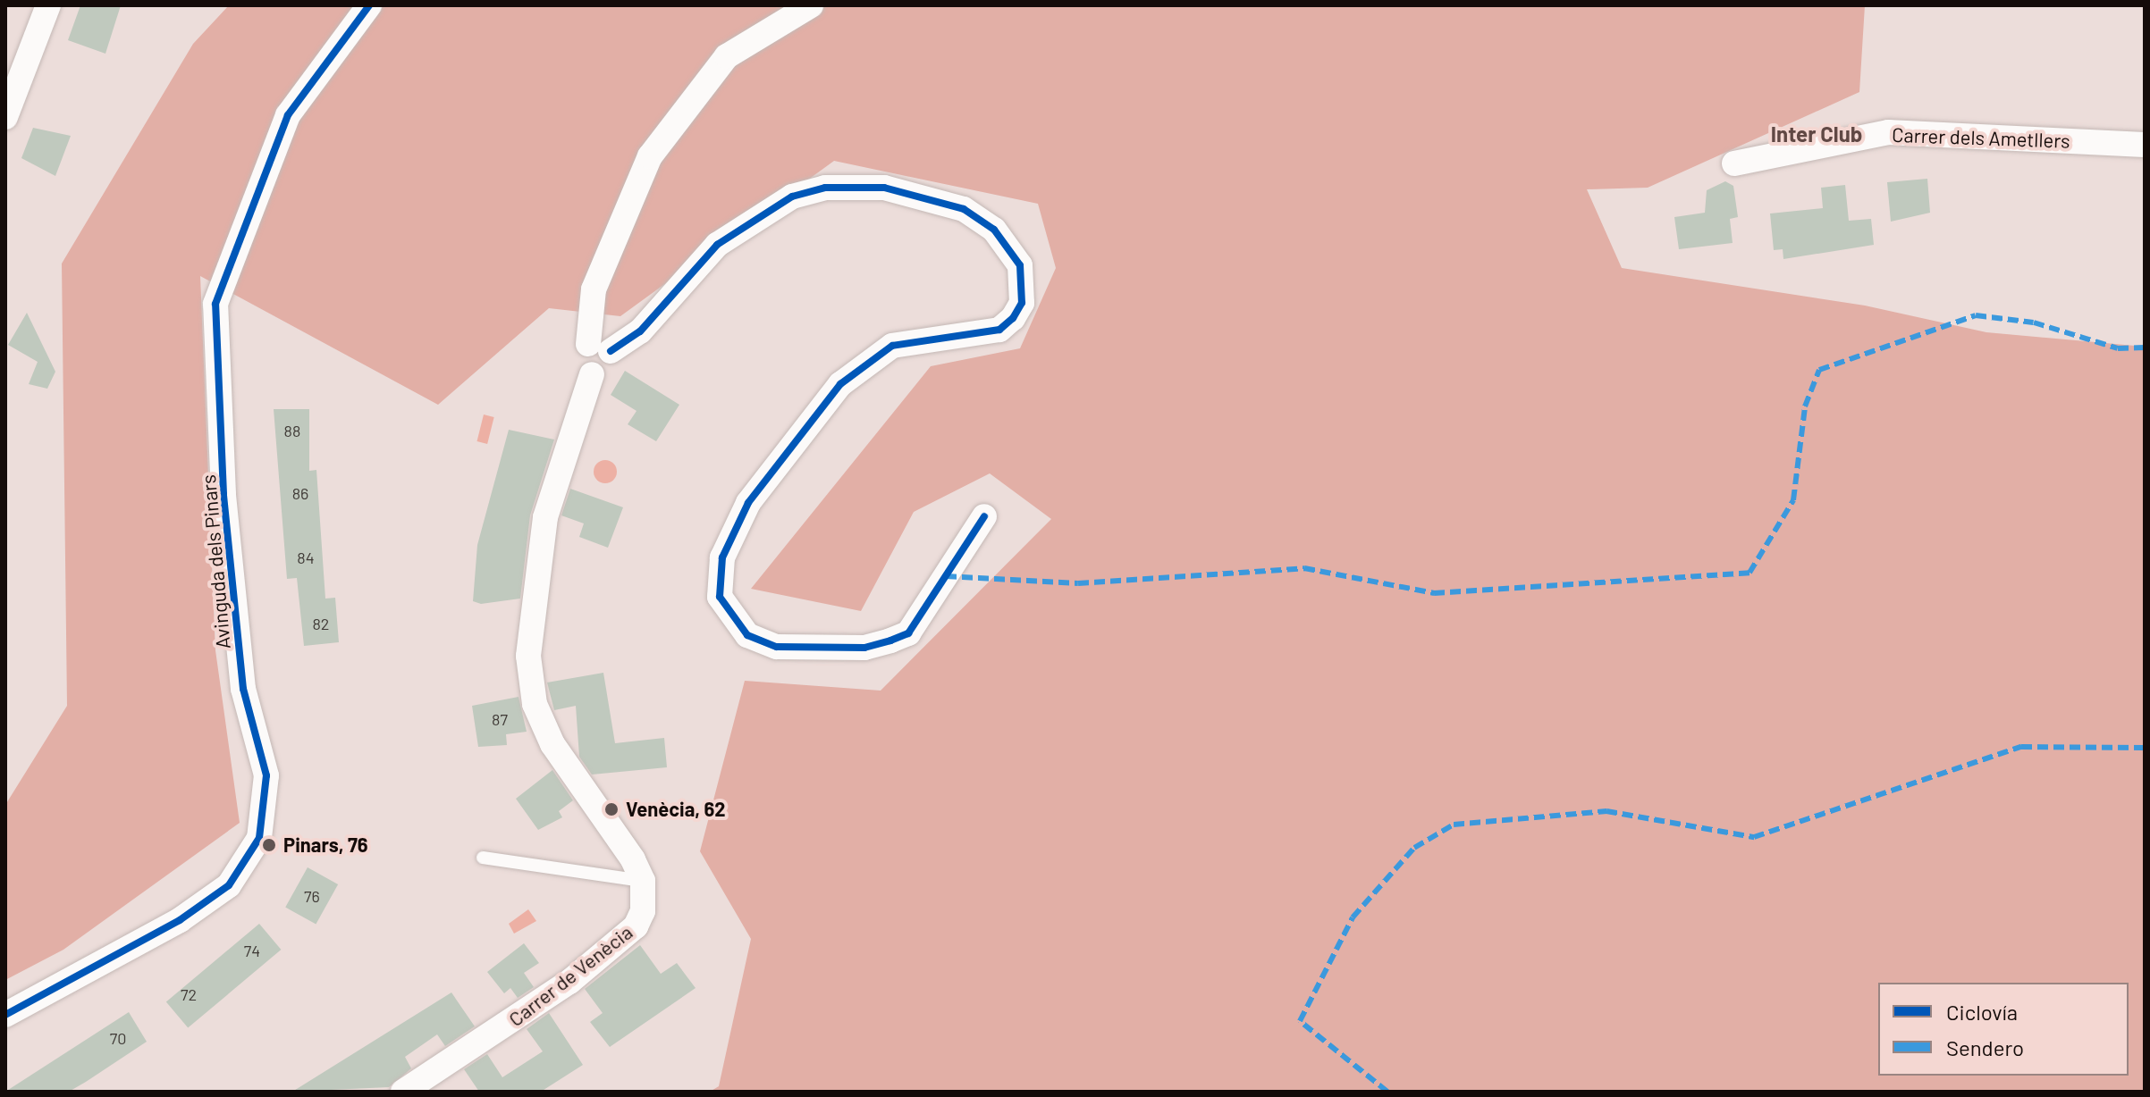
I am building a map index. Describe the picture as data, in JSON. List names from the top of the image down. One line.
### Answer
{"streets":{"street":["Carrer dels Ametllers","Avinguda dels Pinars","Carrer de Venècia"]},"districts":["Inter Club"],"places":["Venècia, 62","Pinars, 76"],"house_numbers":["88","86","84","82","87","76","74","72","70"],"legend":["Ciclovía","Sendero"]}
